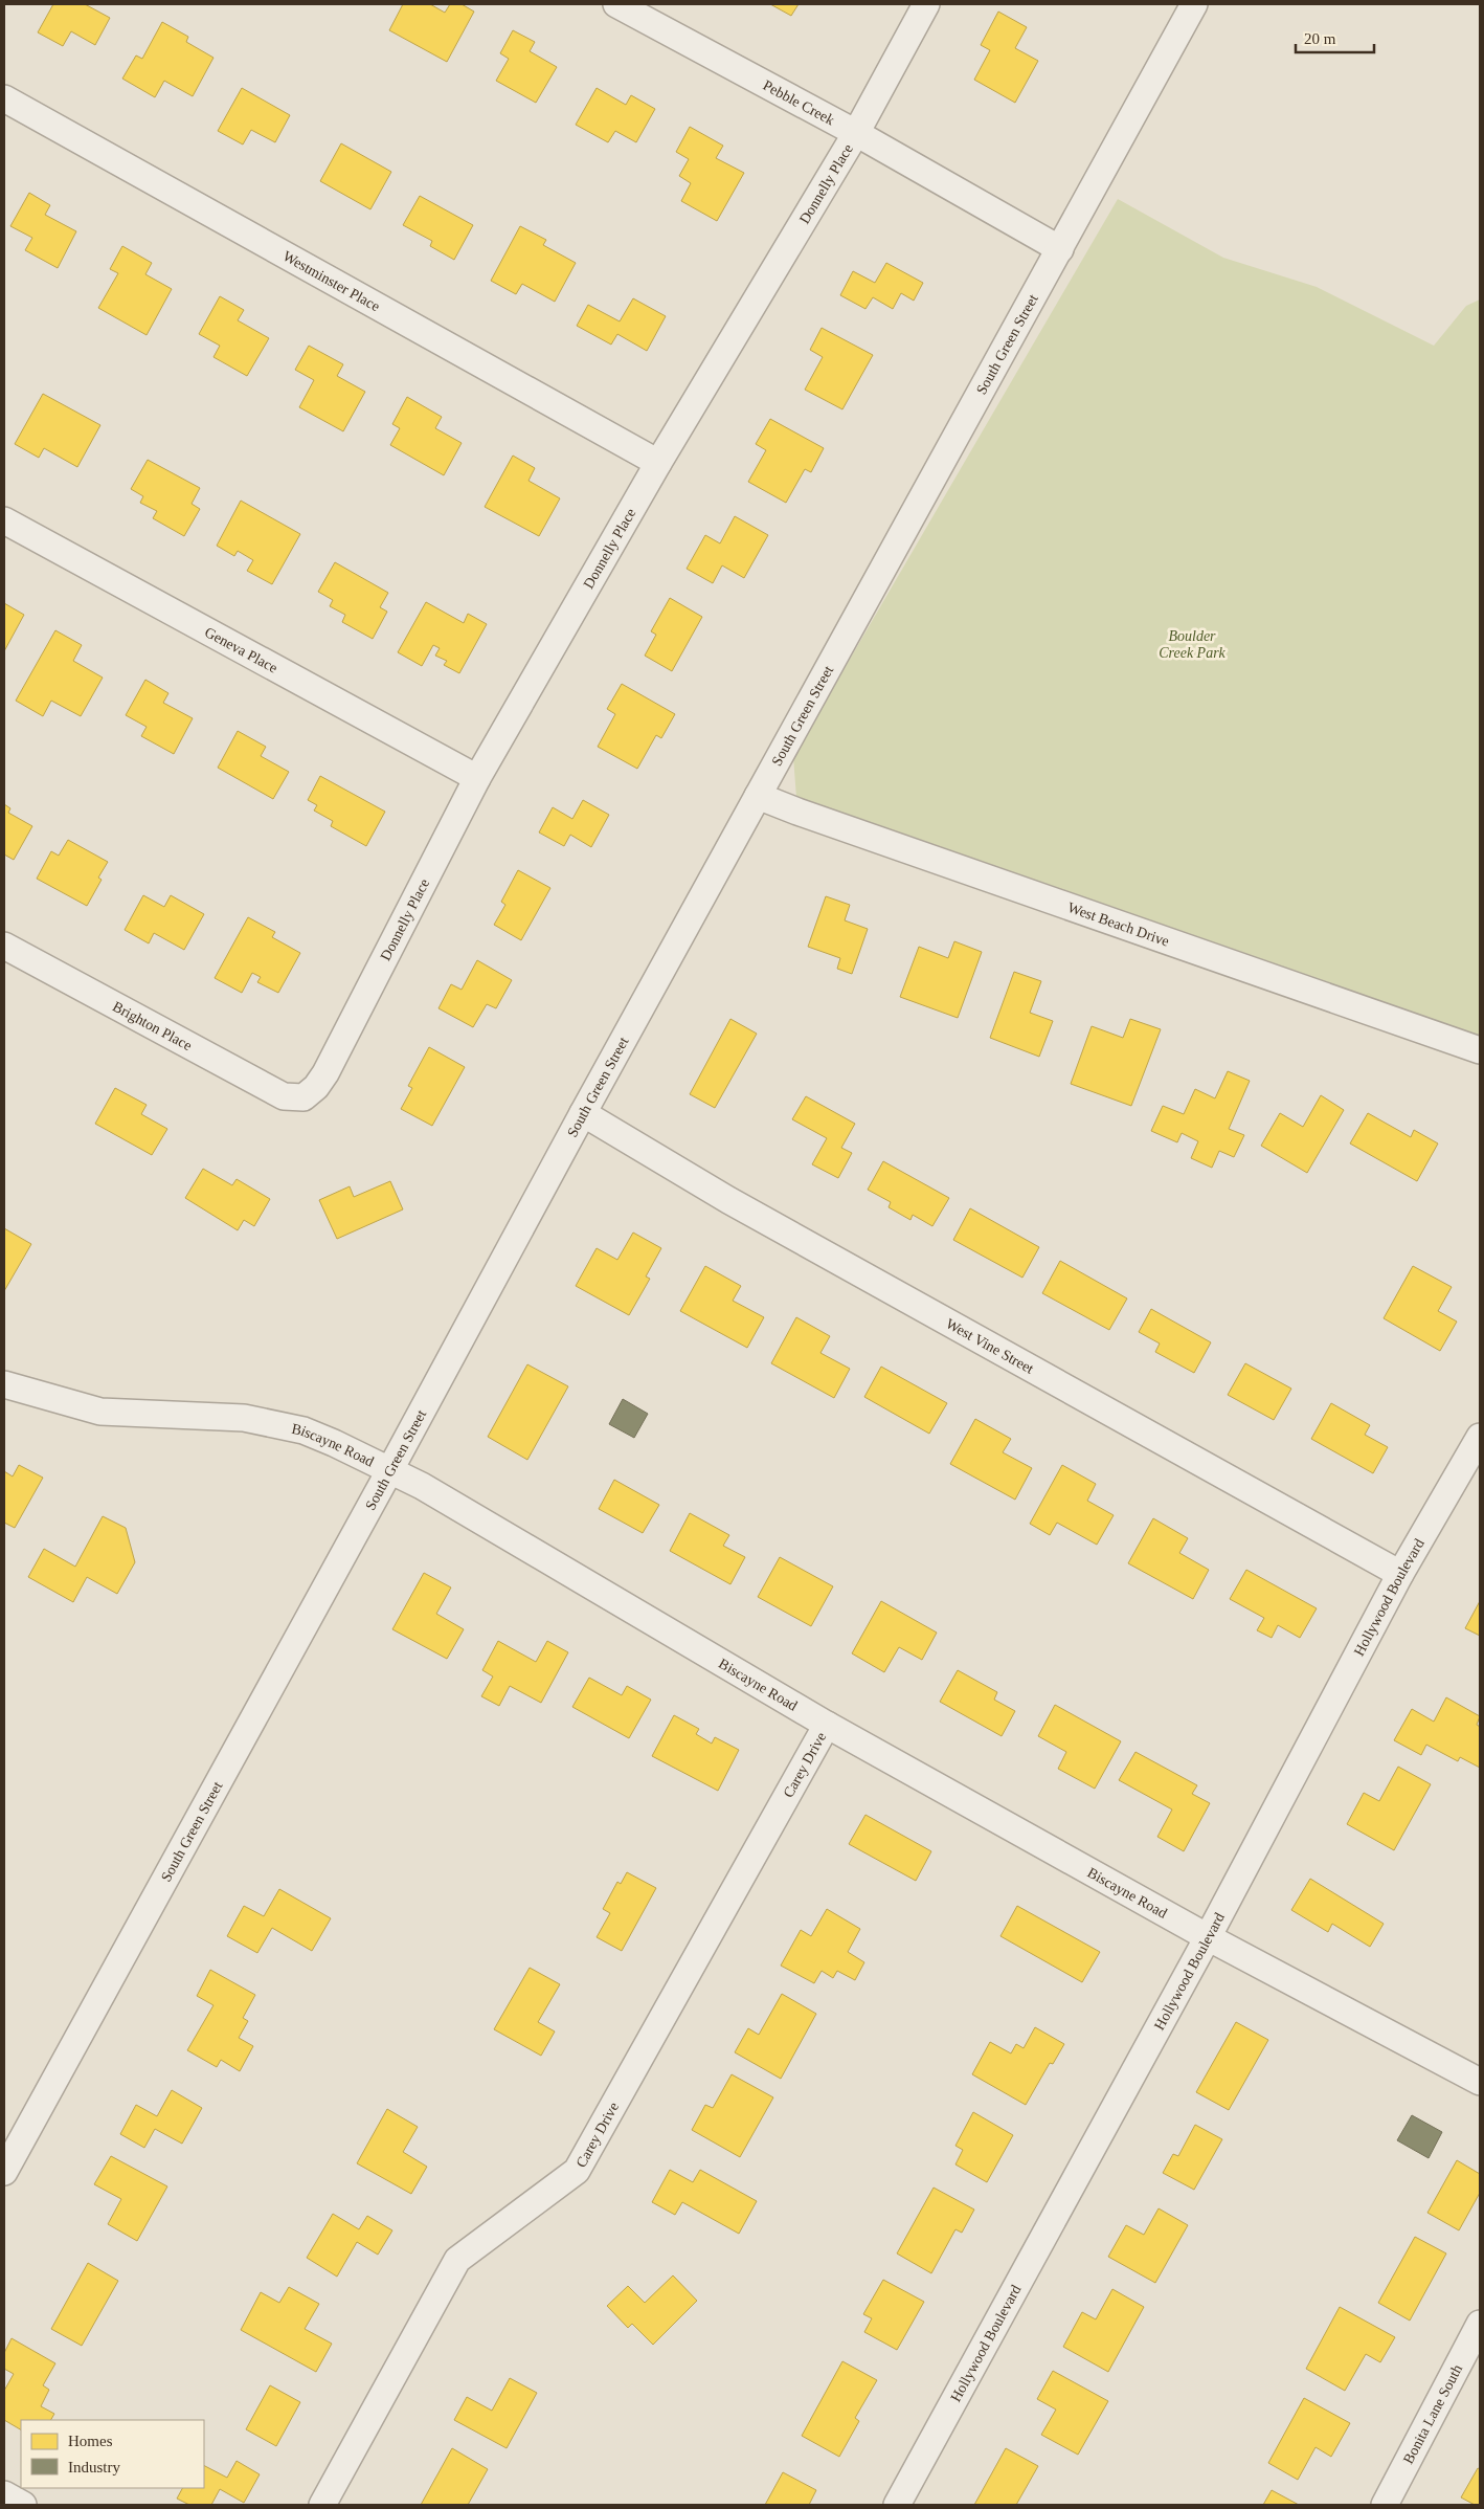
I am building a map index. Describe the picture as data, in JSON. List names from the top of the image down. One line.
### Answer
{"streets":{"street":["Pebble Creek","Donnelly Place","Westminster Place","South Green Street","Geneva Place","West Beach Drive","Brighton Place","West Vine Street","Biscayne Road","Hollywood Boulevard","Carey Drive","Bonita Lane South"]},"crossings":[["Pebble Creek","Donnelly Place"],["Pebble Creek","South Green Street"],["Donnelly Place","Westminster Place"],["Donnelly Place","Geneva Place"],["Donnelly Place","Brighton Place"],["South Green Street","West Beach Drive"],["South Green Street","West Vine Street"],["South Green Street","Biscayne Road"],["West Vine Street","Hollywood Boulevard"],["Biscayne Road","Hollywood Boulevard"],["Biscayne Road","Carey Drive"]],"parks":["Boulder Creek Park"],"legend":["Homes","Industry"],"scale_bar":"20 m"}
